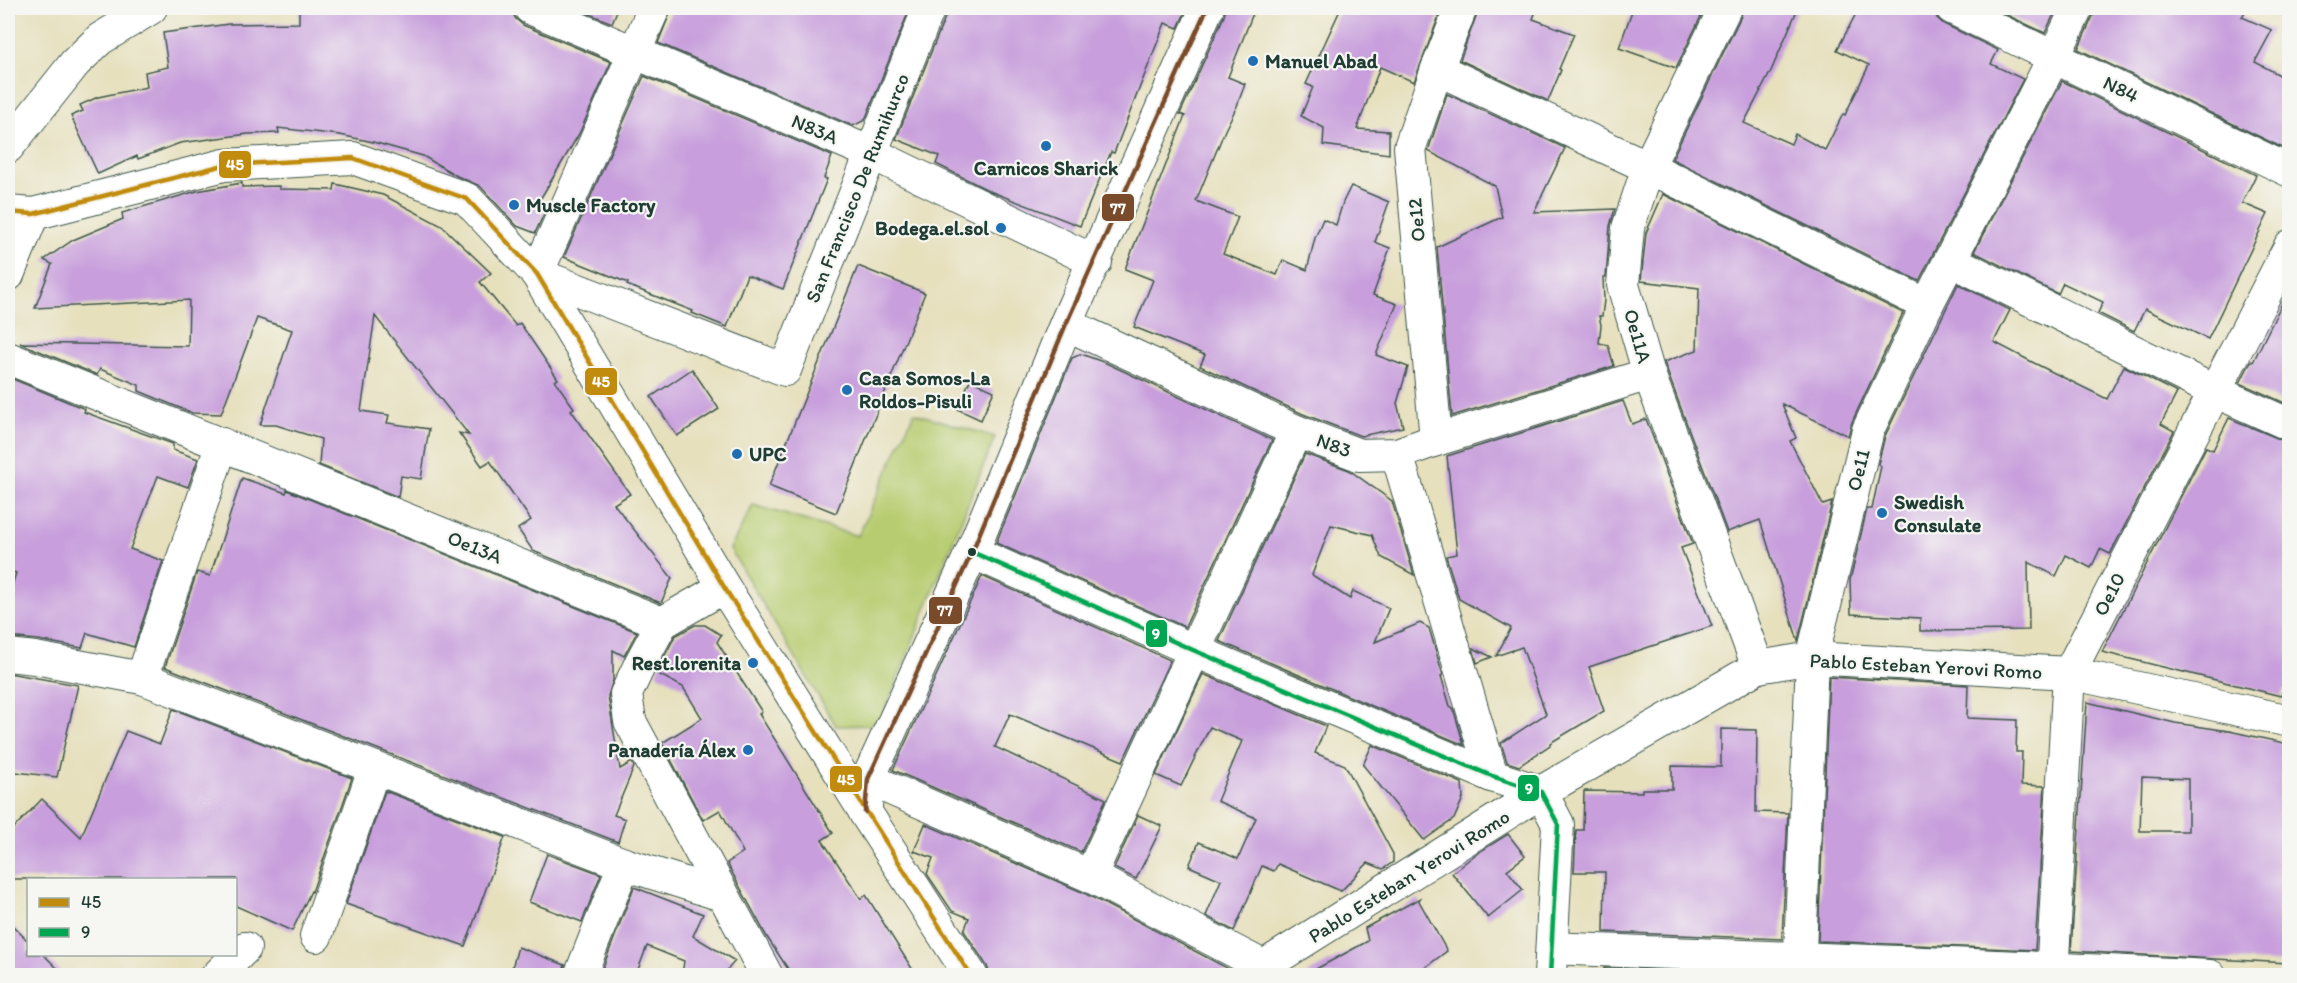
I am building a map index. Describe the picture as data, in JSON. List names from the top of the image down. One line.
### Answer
{"streets":{"street":["N84","N83A","San Francisco De Rumihurco","Oe12","Oe11A","N83","Oe11","Oe13A","Oe10","Pablo Esteban Yerovi Romo"]},"crossings":[["N84","Oe11"],["N83A","San Francisco De Rumihurco"],["Oe12","N83"],["Oe11A","N83"],["Oe11A","Pablo Esteban Yerovi Romo"],["Oe11","Pablo Esteban Yerovi Romo"],["Oe10","Pablo Esteban Yerovi Romo"]],"places":["Manuel Abad","Carnicos Sharick","Muscle Factory","Bodega.el.sol","Casa Somos-La Roldos-Pisuli","UPC","Swedish Consulate","Rest.lorenita","Panadería Álex"],"lines":["transit line 77","transit line 45","transit line 9"],"legend":["45","9"]}
